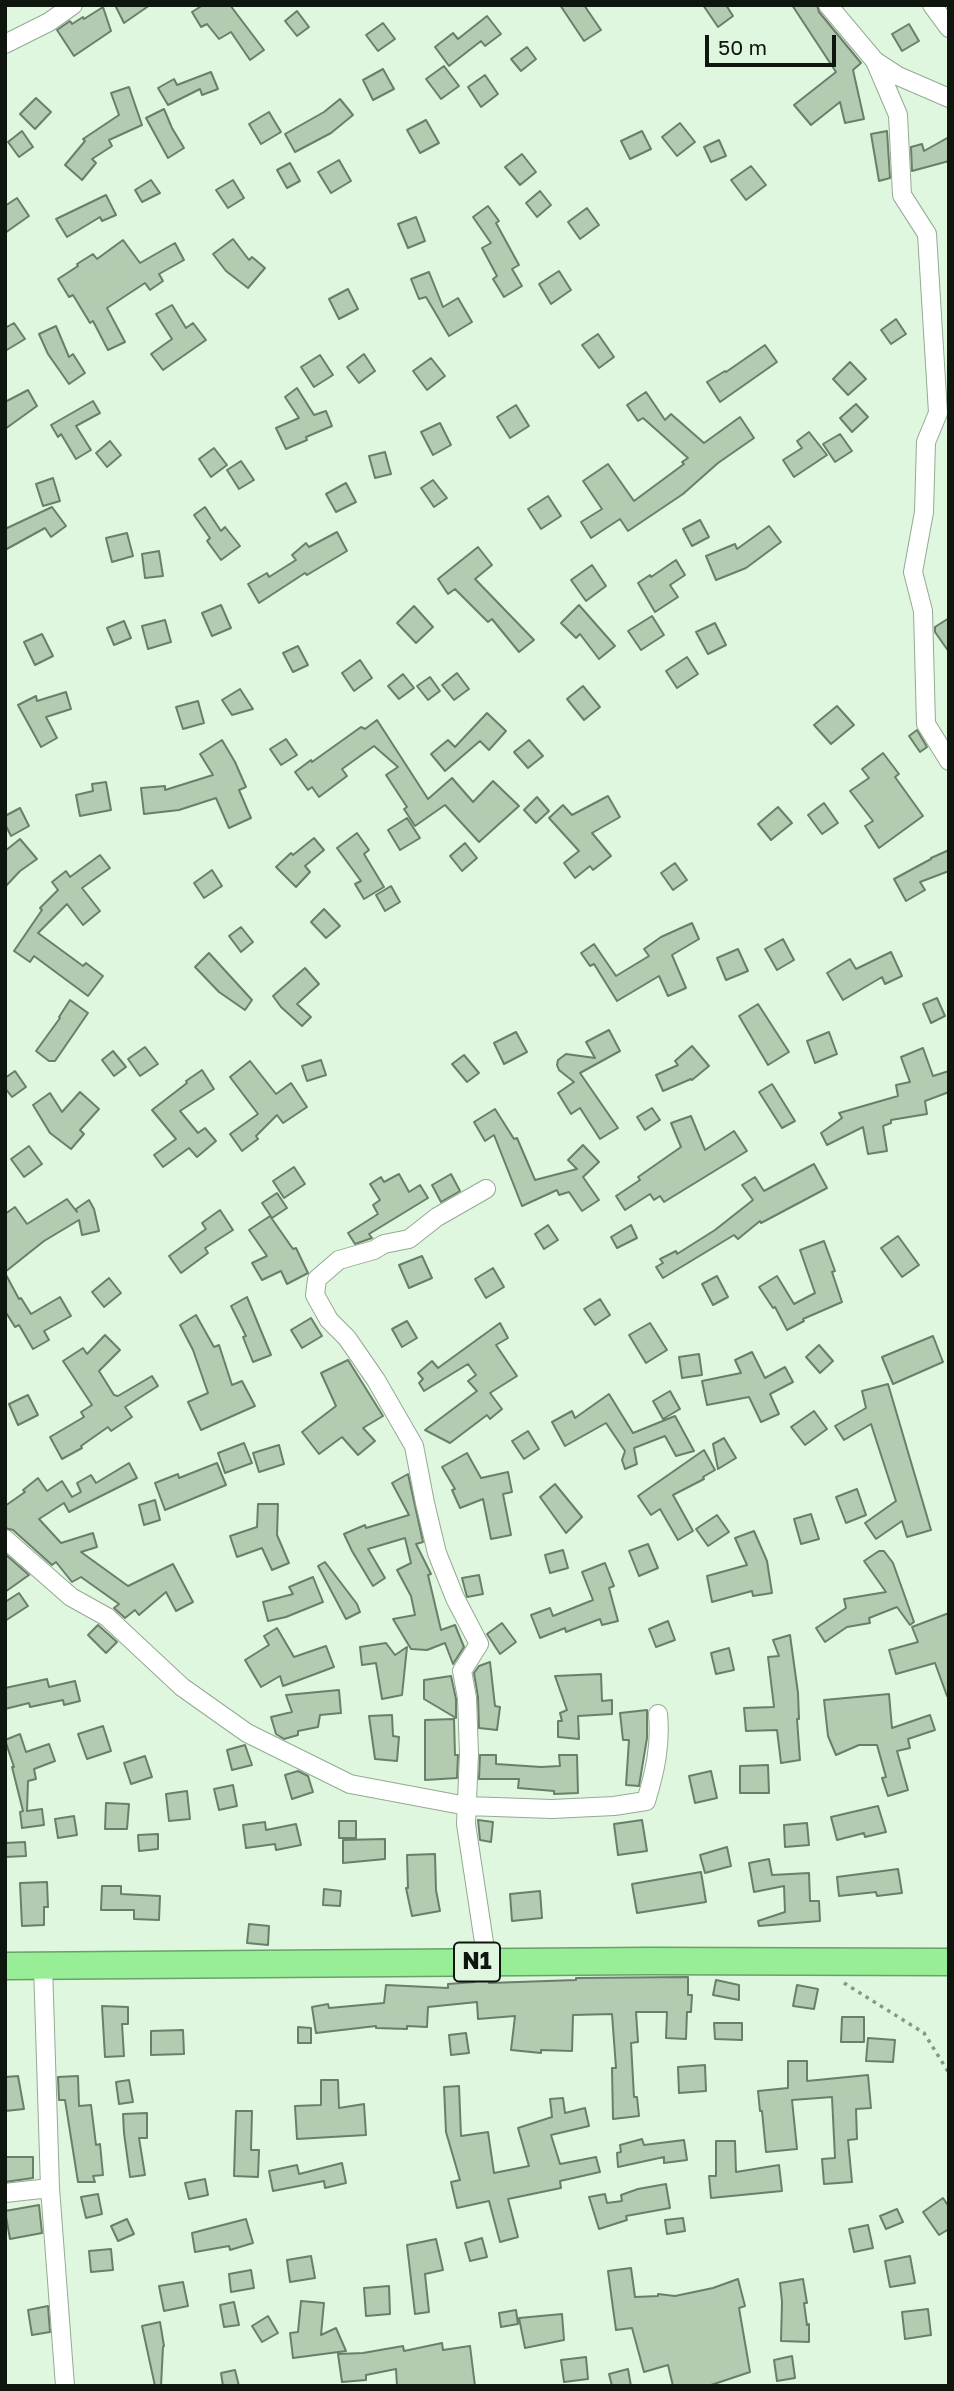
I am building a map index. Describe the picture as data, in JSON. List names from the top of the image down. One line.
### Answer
{"streets":{"highway":["N1"]},"scale_bar":"50 m"}
